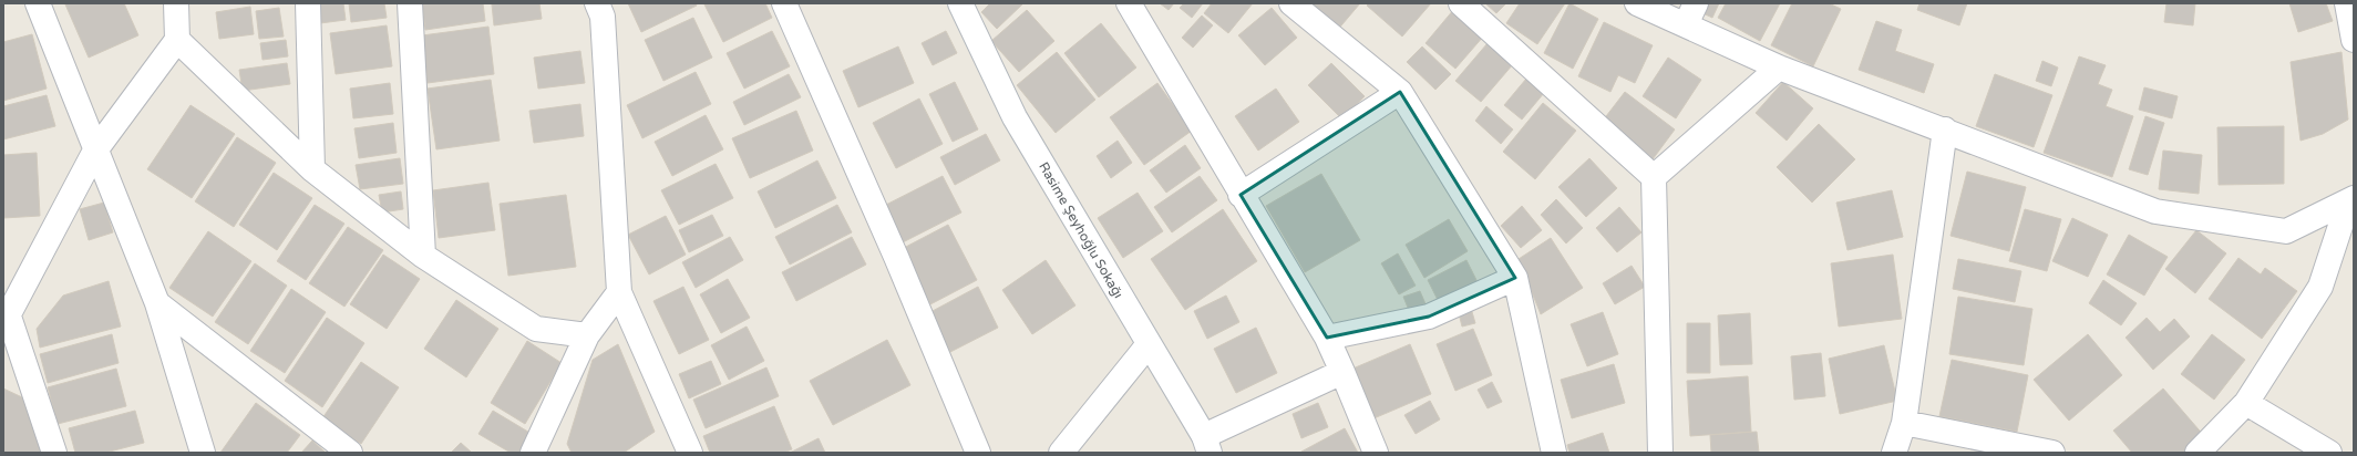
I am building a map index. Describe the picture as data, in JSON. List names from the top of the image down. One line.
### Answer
{"streets":{"street":["Rasime Şeyhoğlu Sokağı"]}}
